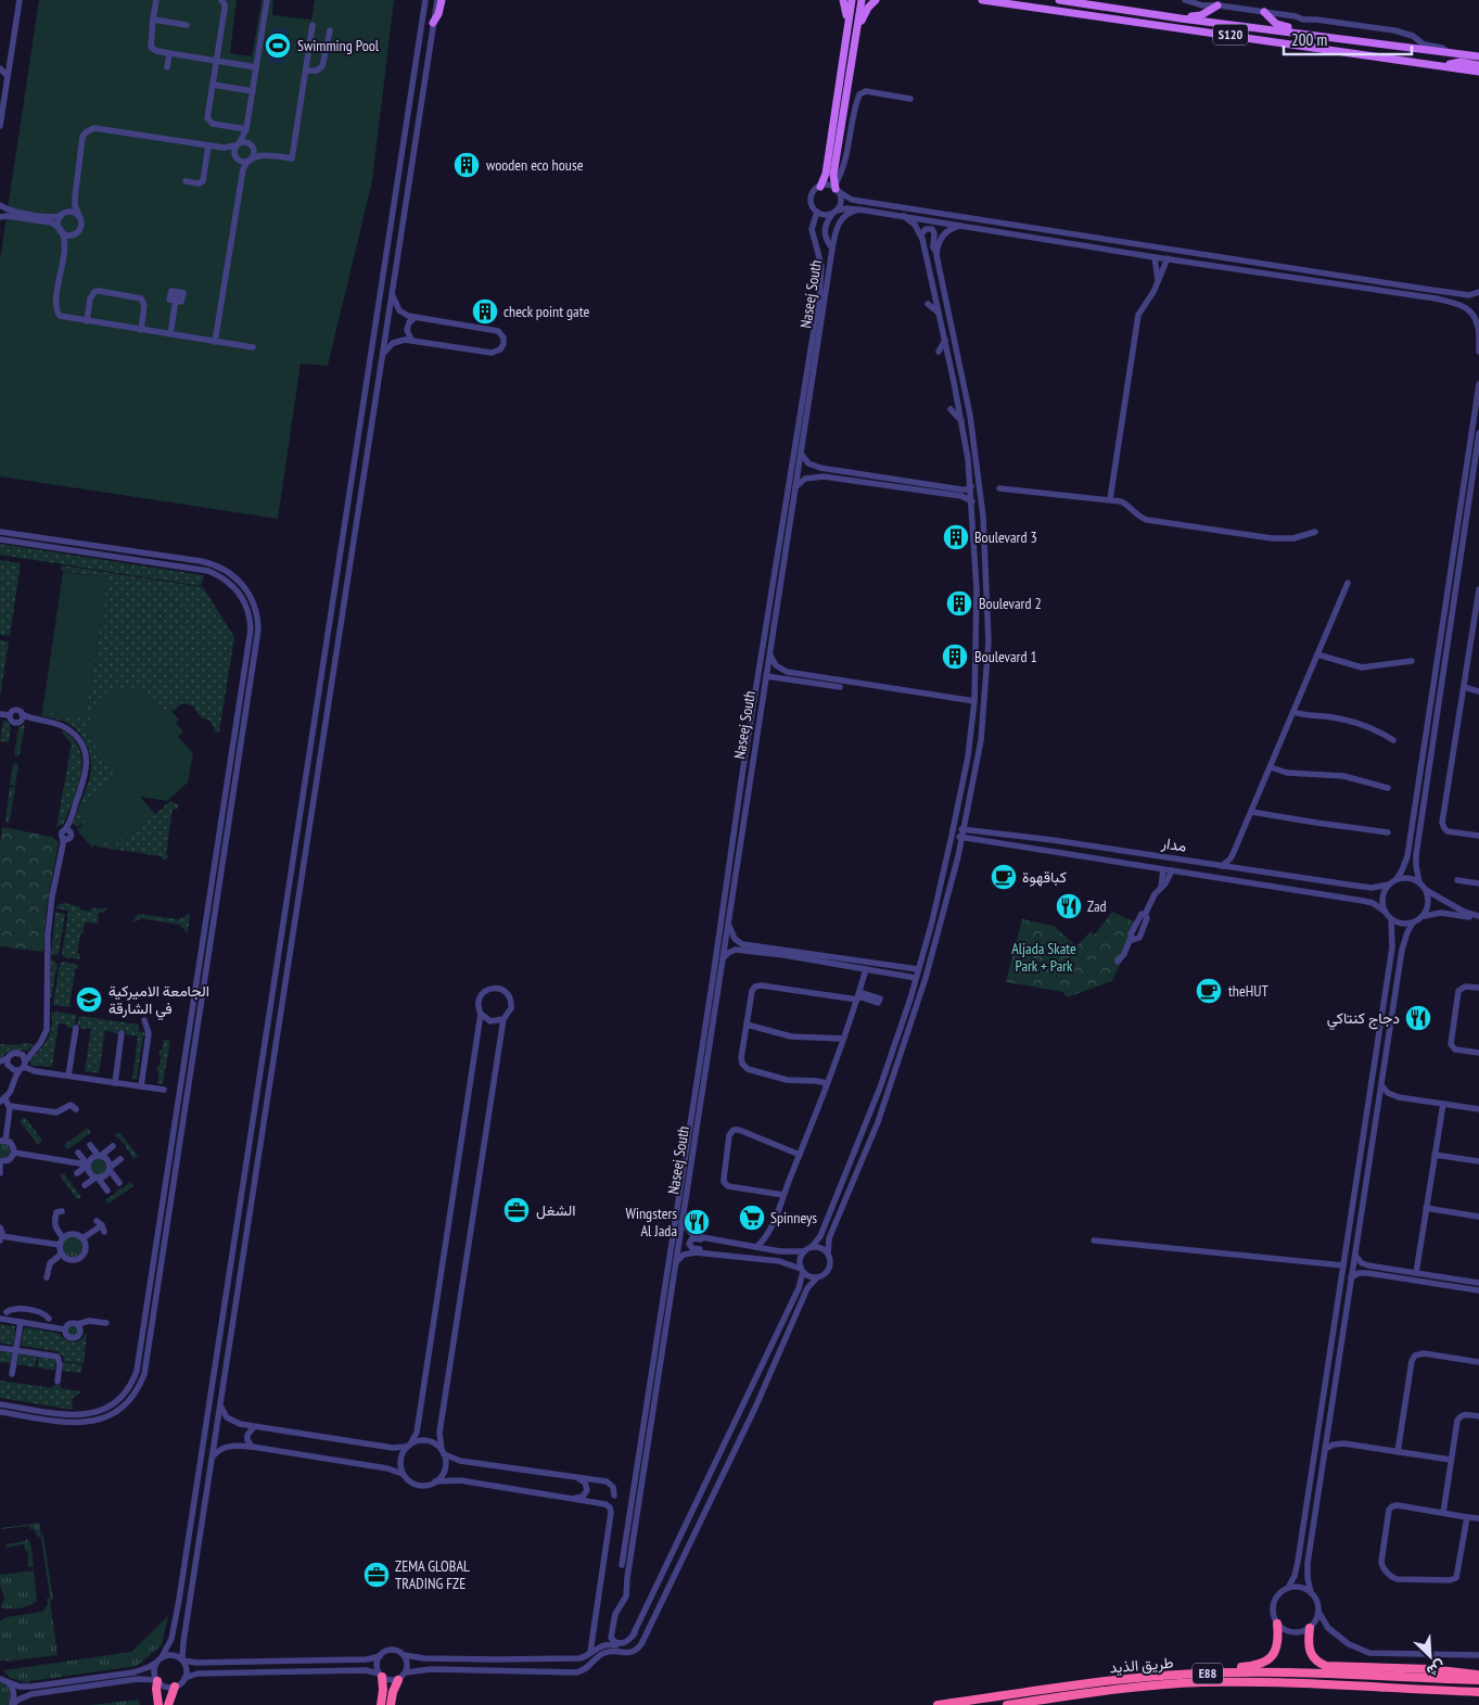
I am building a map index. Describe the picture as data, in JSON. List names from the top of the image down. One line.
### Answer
{"streets":{"highway":["طريق الذيد","E88"],"main road":["S120"],"street":["Naseej South","مدار"]},"parks":["Aljada Skate Park + Park"],"places":{"sports":["Swimming Pool"],"building":["wooden eco house","check point gate","Boulevard 3","Boulevard 2","Boulevard 1"],"cafe":["كباقهوة","theHUT"],"restaurant":["Zad","دجاج كنتاكي","Wingsters Al Jada"],"school or university":["الجامعة الاميركية في الشارقة"],"office":["الشغل","ZEMA GLOBAL TRADING FZE"],"supermarket":["Spinneys"]},"scale_bar":"200 m","north":"bottom right"}
